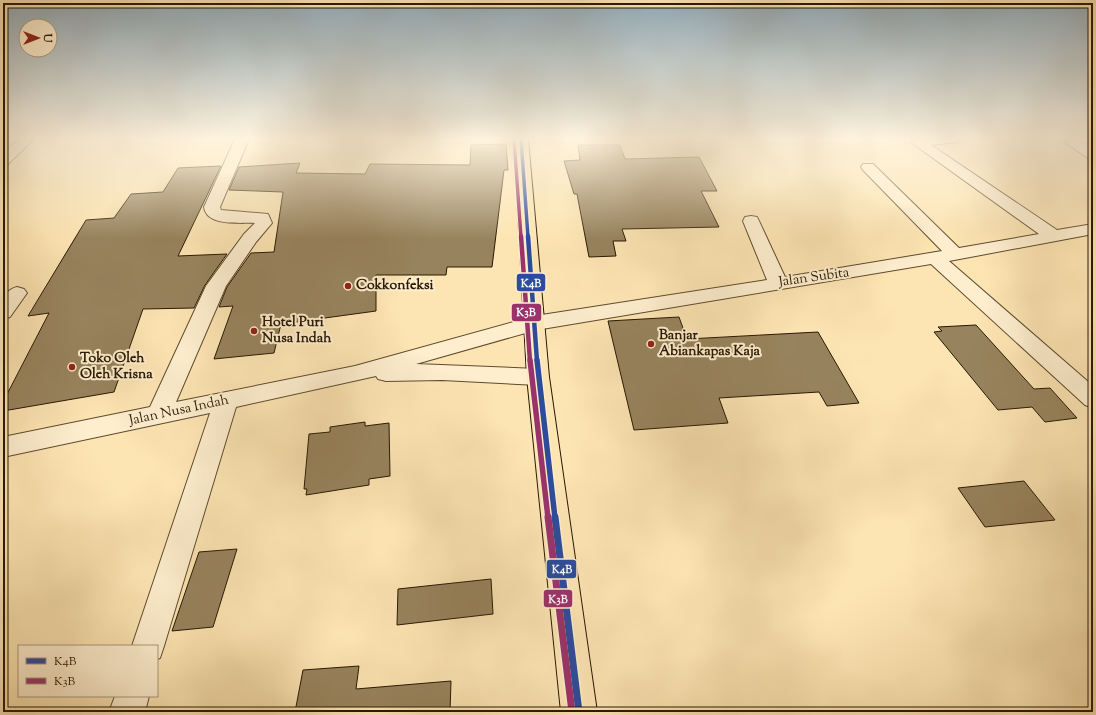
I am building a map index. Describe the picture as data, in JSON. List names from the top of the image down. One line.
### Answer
{"streets":{"street":["Jalan Subita","Jalan Nusa Indah"]},"crossings":[["Jalan Subita","Jalan Nusa Indah"]],"places":["Cokkonfeksi","Hotel Puri Nusa Indah","Banjar Abiankapas Kaja","Toko Oleh Oleh Krisna"],"lines":["transit line K4B","transit line K3B"],"legend":["K4B","K3B"],"north":"right"}
